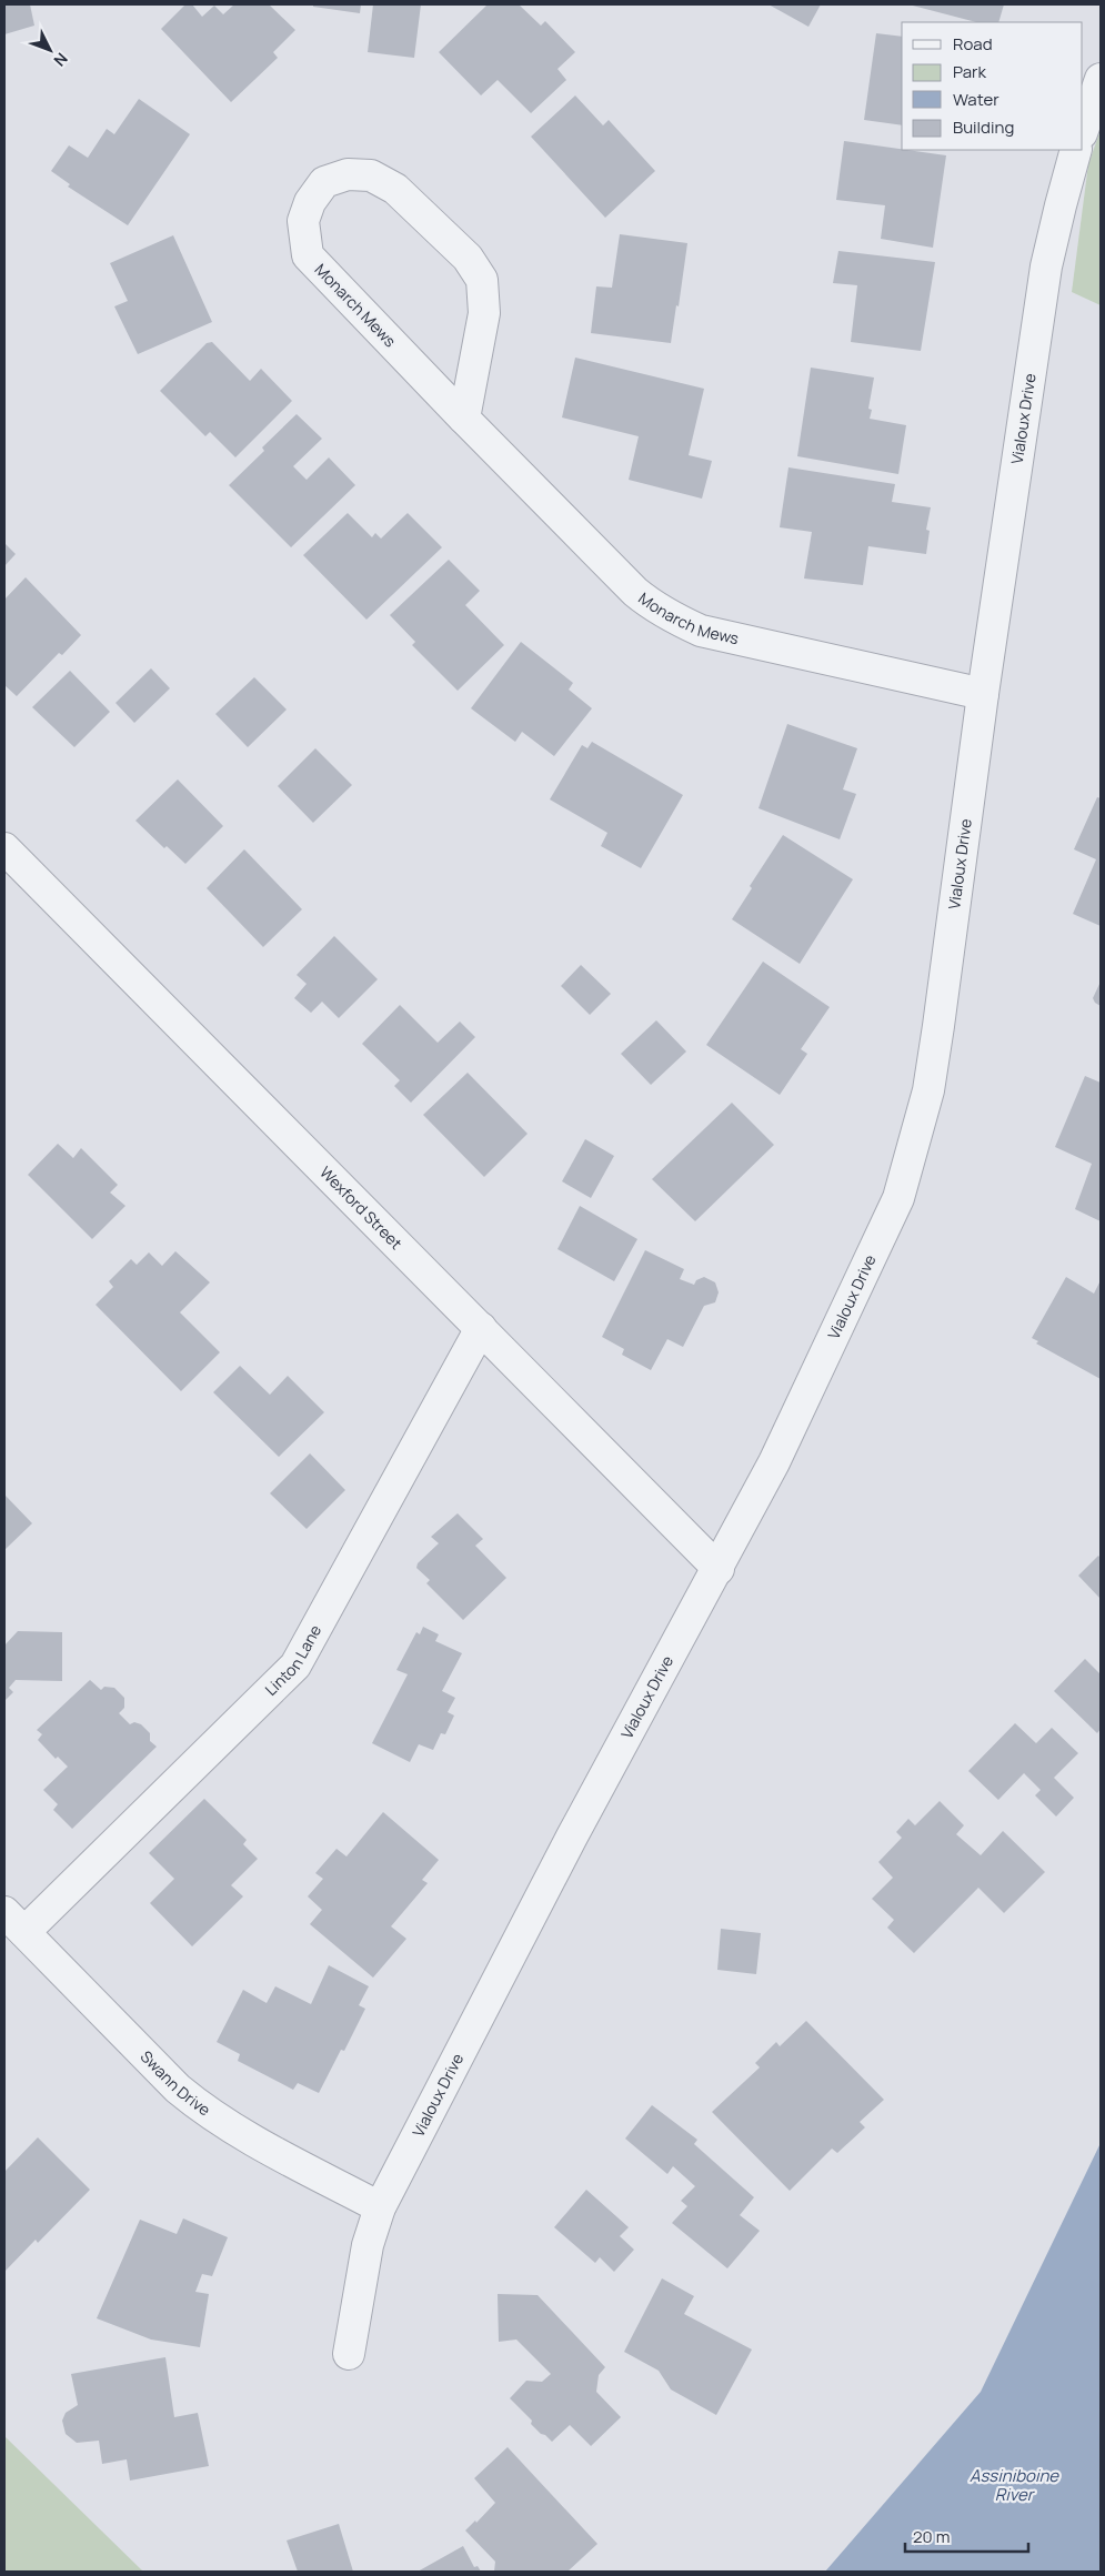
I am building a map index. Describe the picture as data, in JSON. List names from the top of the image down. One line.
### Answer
{"streets":{"street":["Monarch Mews","Vialoux Drive","Wexford Street","Linton Lane","Swann Drive"]},"crossings":[["Monarch Mews","Vialoux Drive"],["Vialoux Drive","Wexford Street"],["Vialoux Drive","Swann Drive"],["Wexford Street","Linton Lane"],["Linton Lane","Swann Drive"]],"water":["Assiniboine River"],"legend":["Road","Park","Water","Building"],"scale_bar":"20 m","north":"bottom right"}
